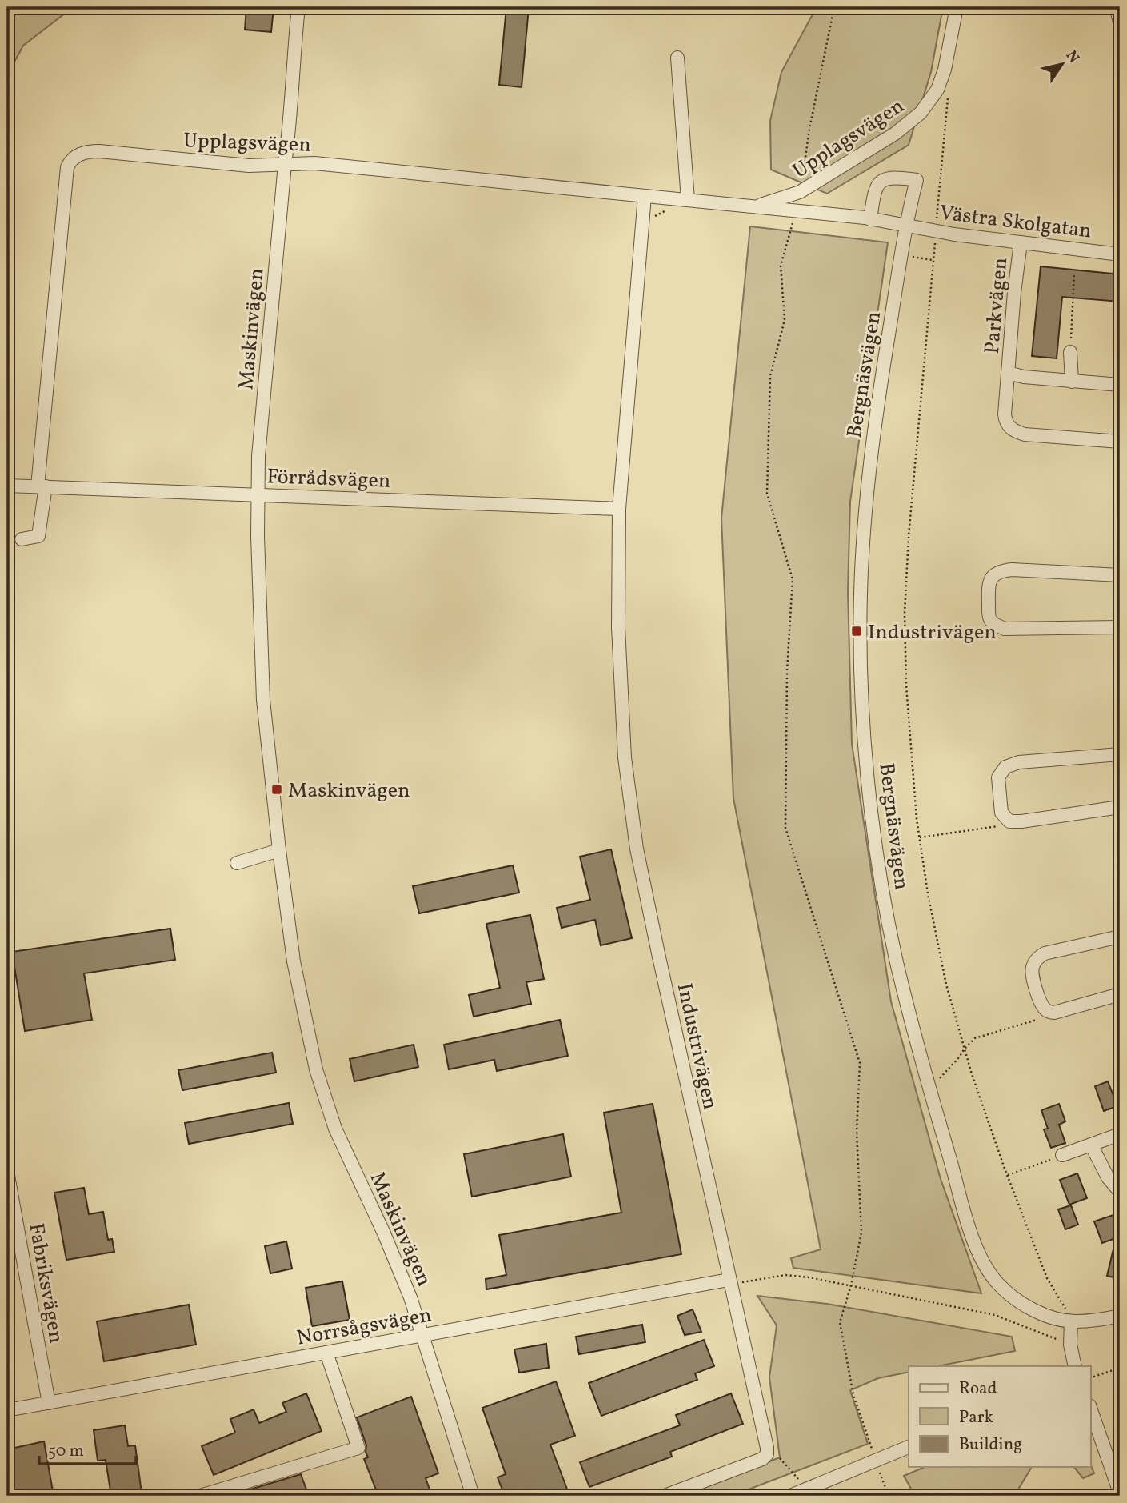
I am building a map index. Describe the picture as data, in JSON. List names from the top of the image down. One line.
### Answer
{"streets":{"street":["Upplagsvägen","Västra Skolgatan","Parkvägen","Maskinvägen","Bergnäsvägen","Förrådsvägen","Industrivägen","Fabriksvägen","Norrsågsvägen"]},"crossings":[["Upplagsvägen","Maskinvägen"],["Upplagsvägen","Bergnäsvägen"],["Upplagsvägen","Förrådsvägen"],["Upplagsvägen","Industrivägen"],["Västra Skolgatan","Parkvägen"],["Västra Skolgatan","Bergnäsvägen"],["Maskinvägen","Förrådsvägen"],["Maskinvägen","Norrsågsvägen"],["Förrådsvägen","Industrivägen"],["Industrivägen","Norrsågsvägen"],["Fabriksvägen","Norrsågsvägen"]],"places":{"transit":["Industrivägen","Maskinvägen"]},"legend":["Road","Park","Building"],"scale_bar":"50 m","north":"top right"}
